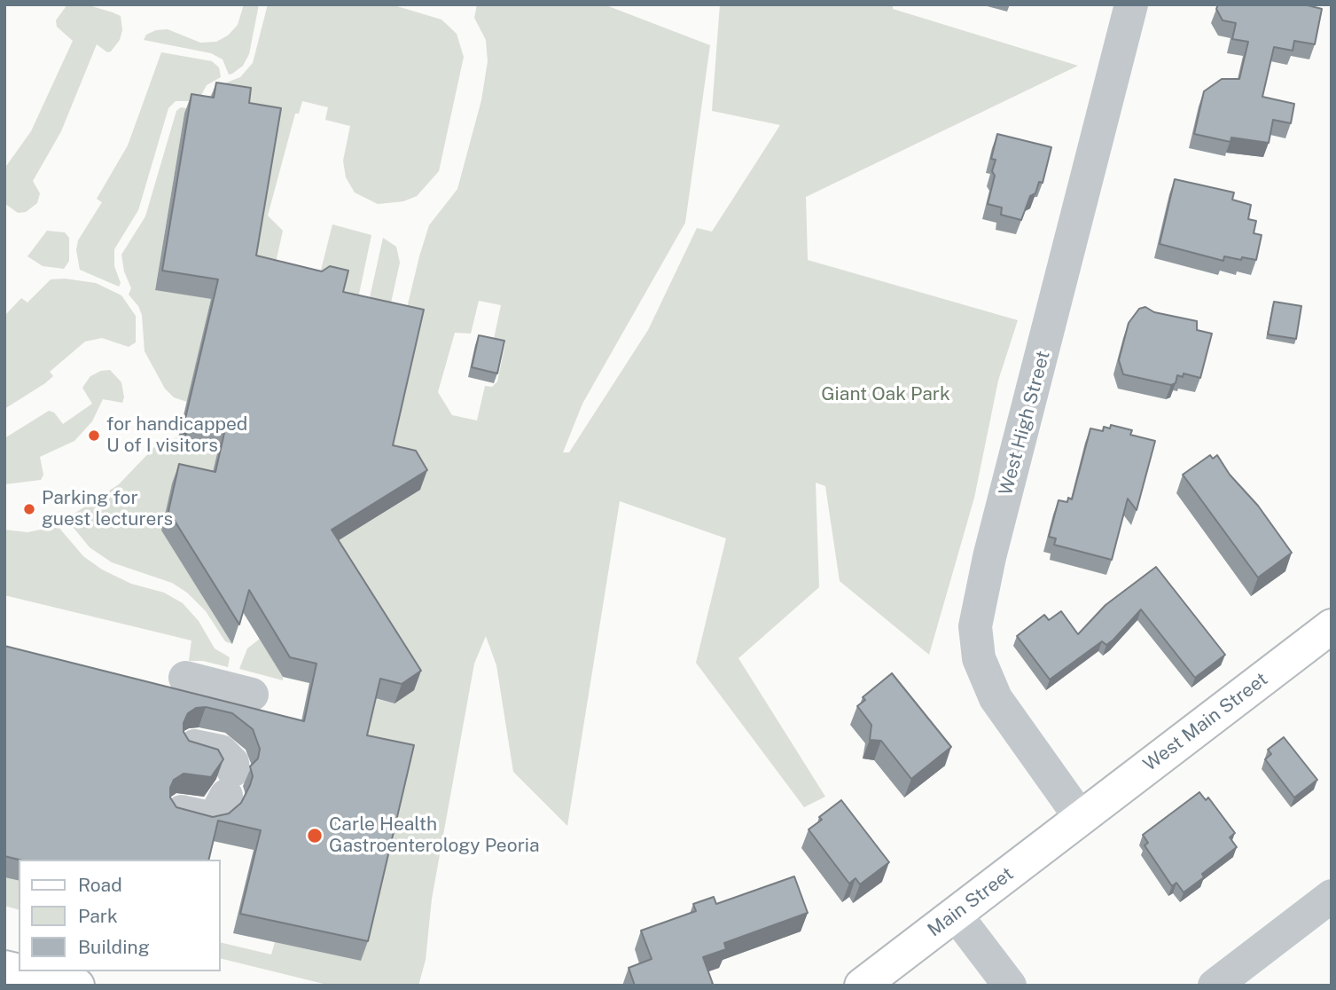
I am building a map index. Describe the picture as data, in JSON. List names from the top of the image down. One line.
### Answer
{"streets":{"main road":["West Main Street","Main Street"],"street":["West High Street"]},"crossings":[["West High Street","West Main Street"],["West High Street","Main Street"],["West Main Street","Main Street"]],"parks":["Giant Oak Park"],"places":["for handicapped U of I visitors","Parking for guest lecturers","Carle Health Gastroenterology Peoria"],"legend":["Road","Park","Building"]}
